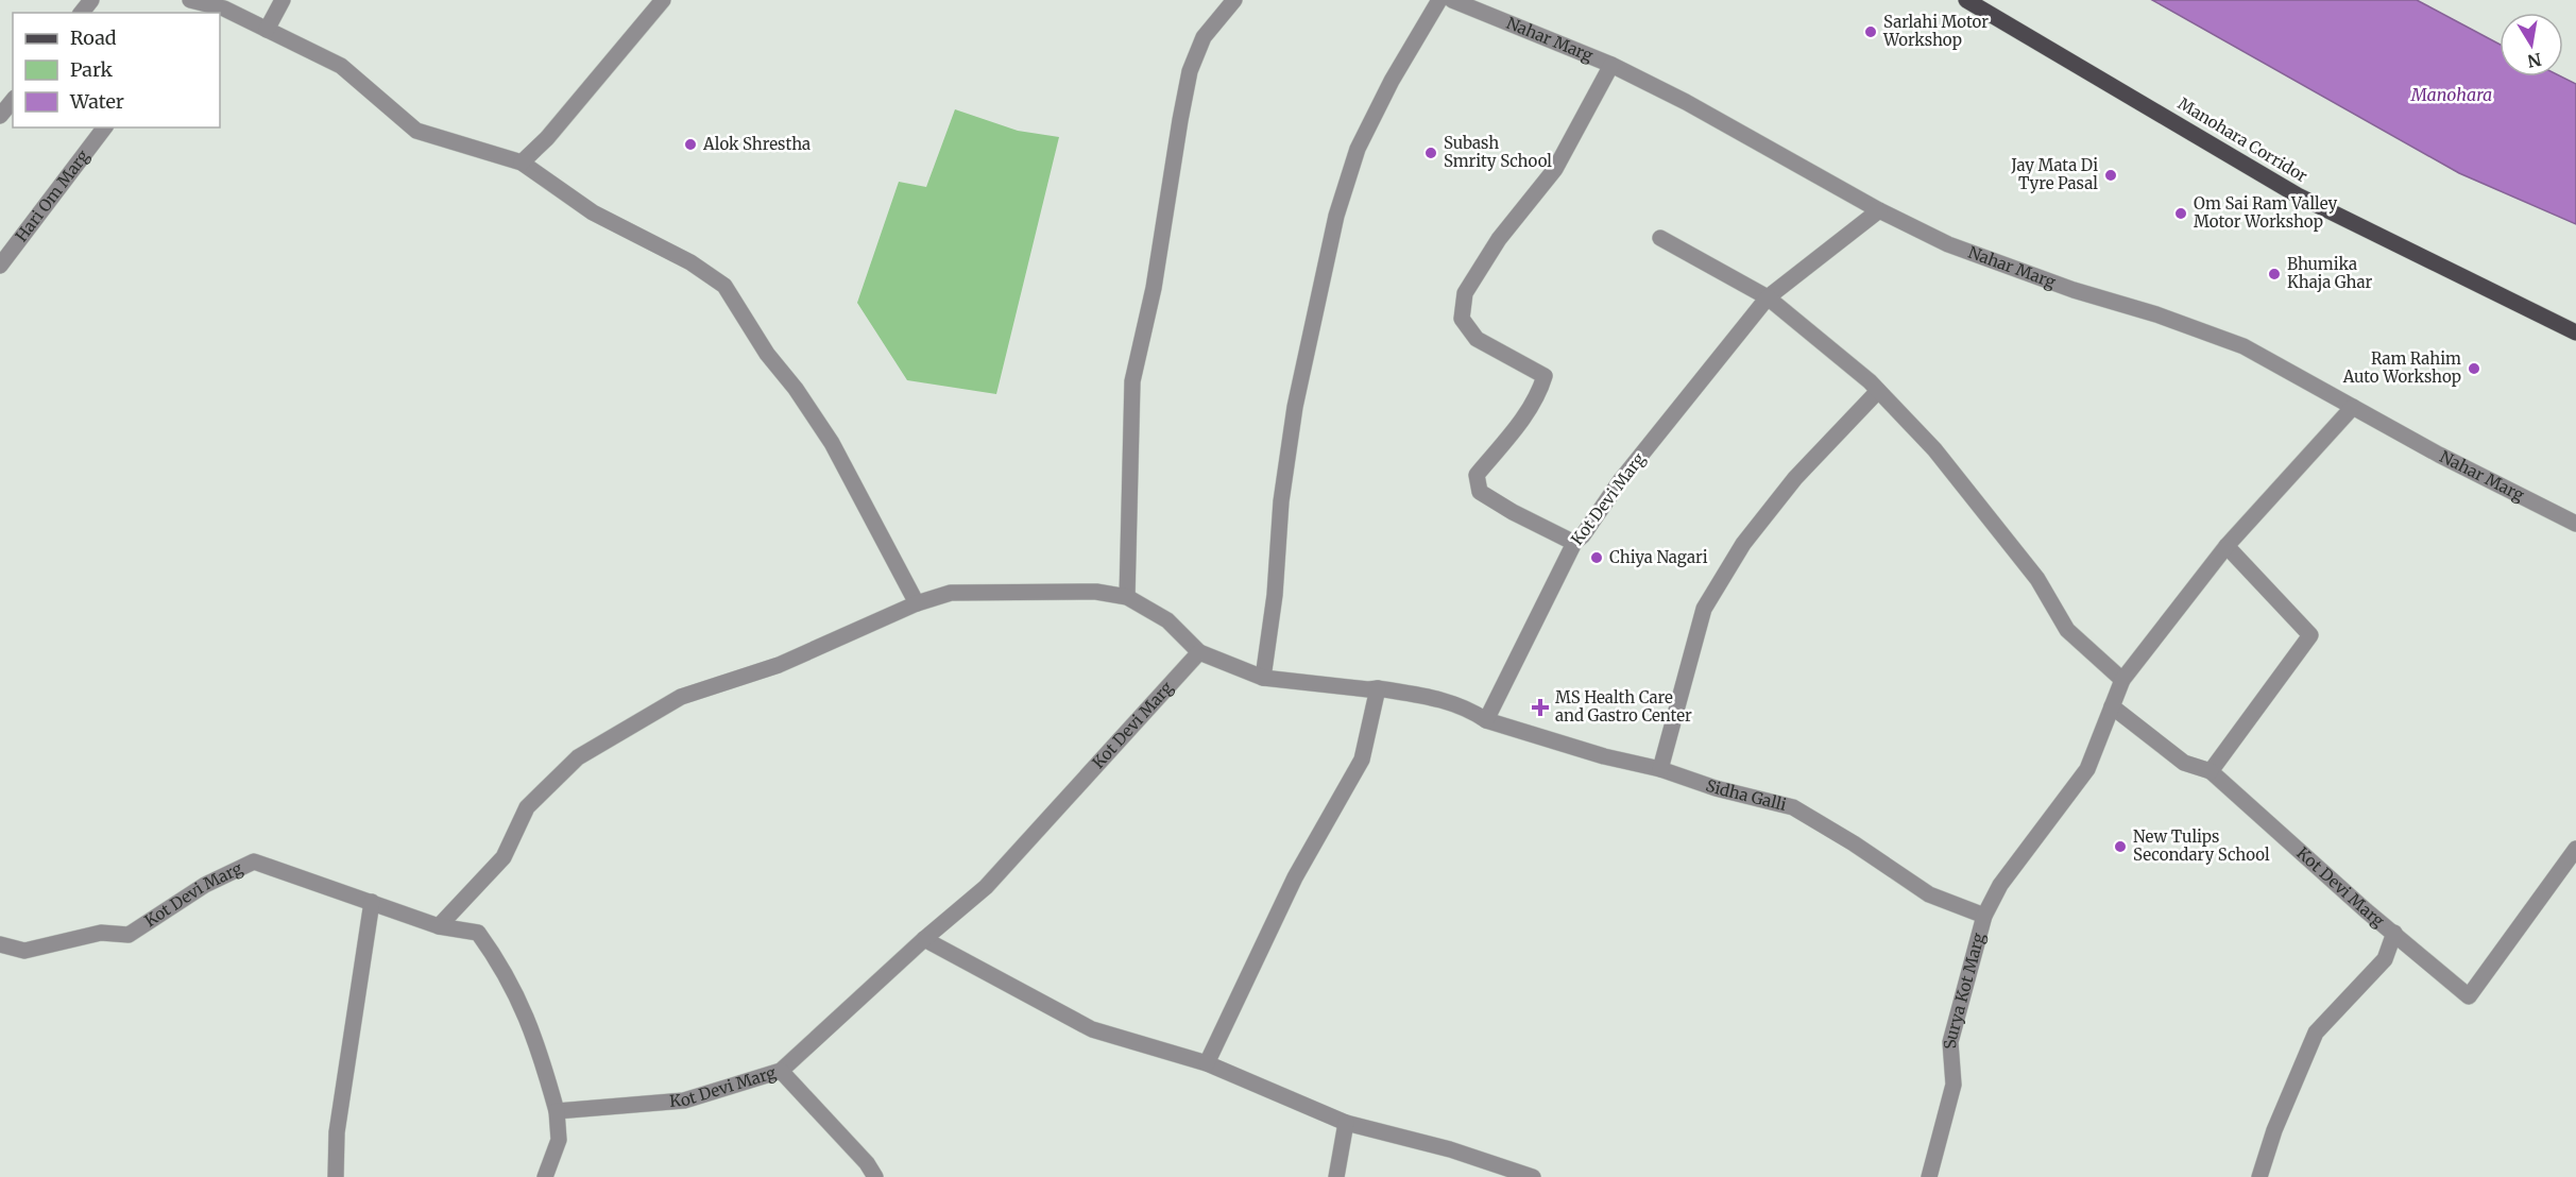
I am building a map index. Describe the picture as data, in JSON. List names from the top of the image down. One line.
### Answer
{"streets":{"main road":["Manohara Corridor"],"street":["Nahar Marg","Hari Om Marg","Kot Devi Marg","Sidha Galli","Surya Kot Marg"]},"crossings":[["Nahar Marg","Kot Devi Marg"],["Nahar Marg","Surya Kot Marg"],["Kot Devi Marg","Sidha Galli"],["Sidha Galli","Surya Kot Marg"]],"water":["Manohara"],"places":{"other":["Sarlahi Motor Workshop","Alok Shrestha","Subash Smrity School","Jay Mata Di Tyre Pasal","Om Sai Ram Valley Motor Workshop","Bhumika Khaja Ghar","Ram Rahim Auto Workshop","Chiya Nagari","New Tulips Secondary School"],"health":["MS Health Care and Gastro Center"]},"legend":["Road","Park","Water"],"north":"bottom"}
